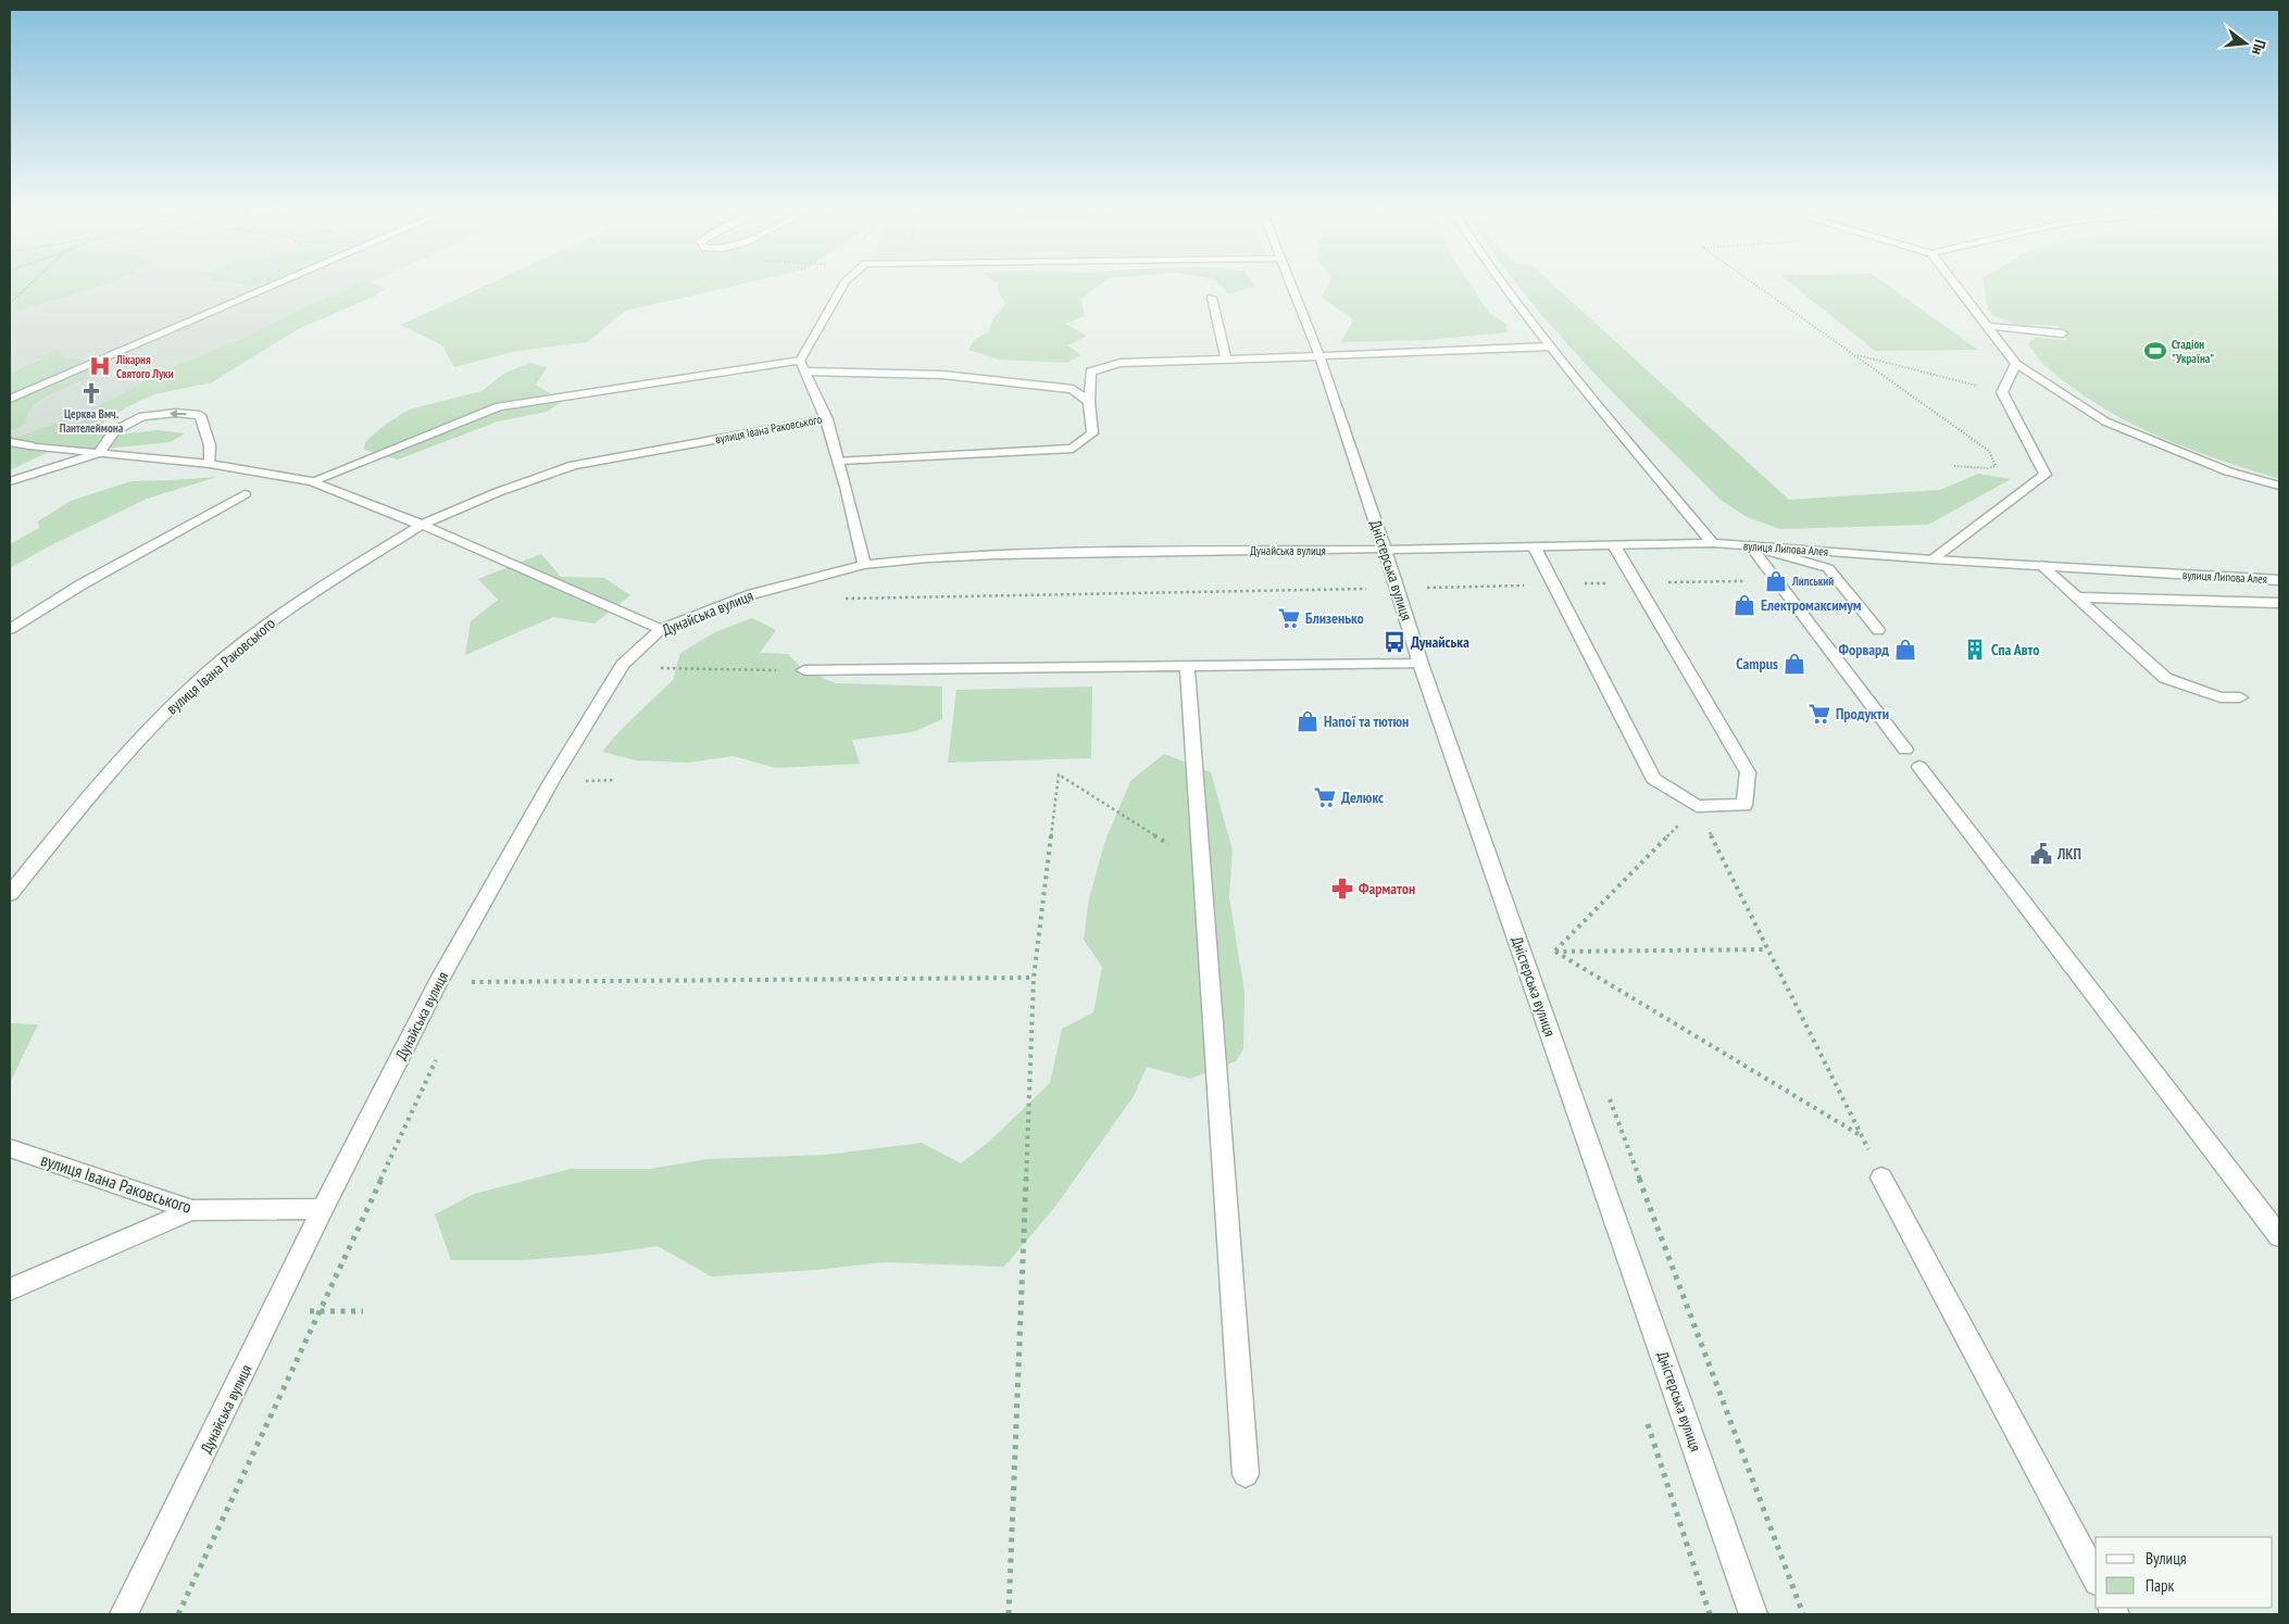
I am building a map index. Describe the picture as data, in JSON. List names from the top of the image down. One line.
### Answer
{"streets":{"street":["вулиця Івана Раковського","вулиця Липова Алея","Дунайська вулиця","Дністерська вулиця"]},"crossings":[["вулиця Івана Раковського","Дунайська вулиця"],["вулиця Липова Алея","Дунайська вулиця"],["Дунайська вулиця","Дністерська вулиця"]],"places":{"sports":["Стадіон \"Україна\""],"hospital":["Лікарня Святого Луки"],"church":["Церква Вмч. Пантелеймона"],"shop":["Липський","Електромаксимум","Форвард","Campus","Напої та тютюн"],"supermarket":["Близенько","Продукти","Делюкс"],"bus stop":["Дунайська"],"building":["Спа Авто"],"public building":["ЛКП"],"pharmacy":["Фарматон"]},"legend":["Вулиця","Парк"],"north":"right"}
